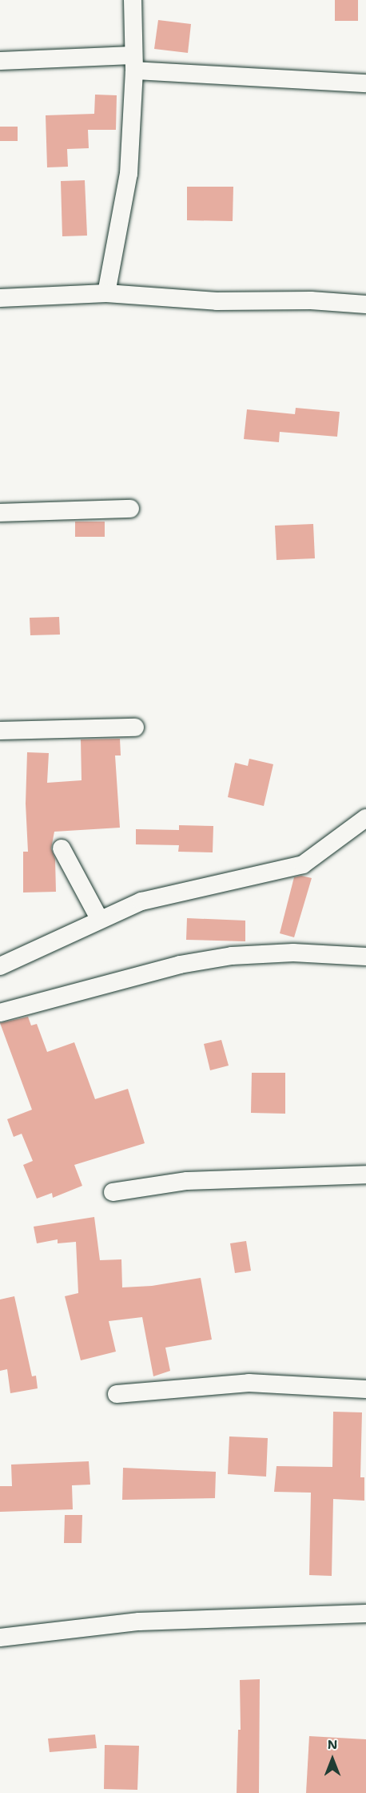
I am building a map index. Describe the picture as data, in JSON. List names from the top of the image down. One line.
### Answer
{"north":"top"}
